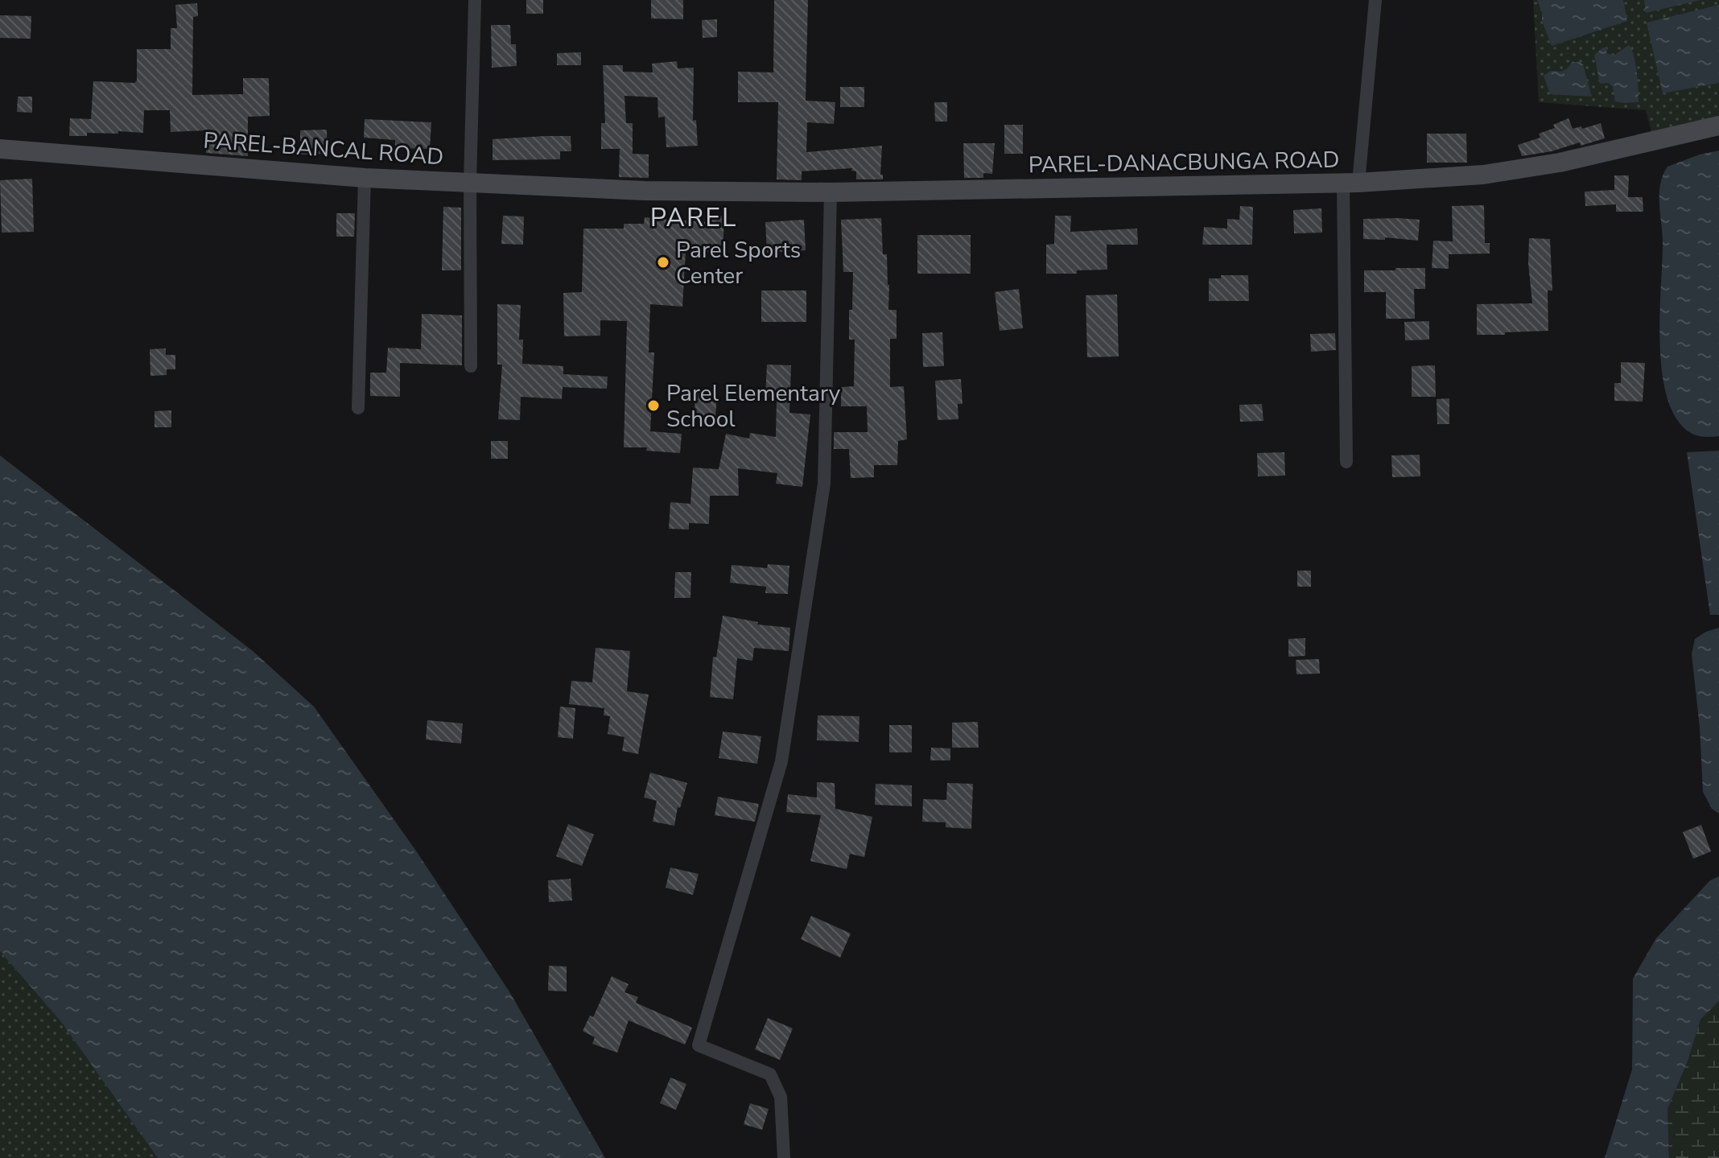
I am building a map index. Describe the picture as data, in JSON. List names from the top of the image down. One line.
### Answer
{"streets":{"main road":["PAREL-BANCAL ROAD","PAREL-DANACBUNGA ROAD"]},"crossings":[["PAREL-BANCAL ROAD","PAREL-DANACBUNGA ROAD"]],"districts":["PAREL"],"places":["Parel Sports Center","Parel Elementary School"]}
